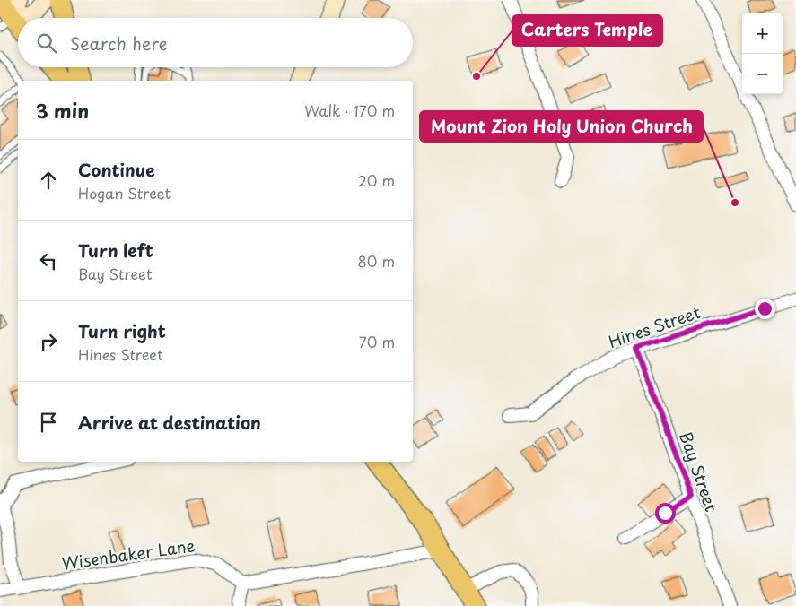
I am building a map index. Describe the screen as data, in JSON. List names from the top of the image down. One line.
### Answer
{"streets":{"street":["Hines Street","Bay Street","Wisenbaker Lane"]},"crossings":[["Hines Street","Bay Street"]],"places":["Carters Temple","Mount Zion Holy Union Church"],"page":{"map_buttons":["+","−"],"search":"Search here","heading":["3 min","Walk · 170 m"],"list":[["Continue","Hogan Street","20 m"],["Turn left","Bay Street","80 m"],["Turn right","Hines Street","70 m"],"Arrive at destination"]}}
